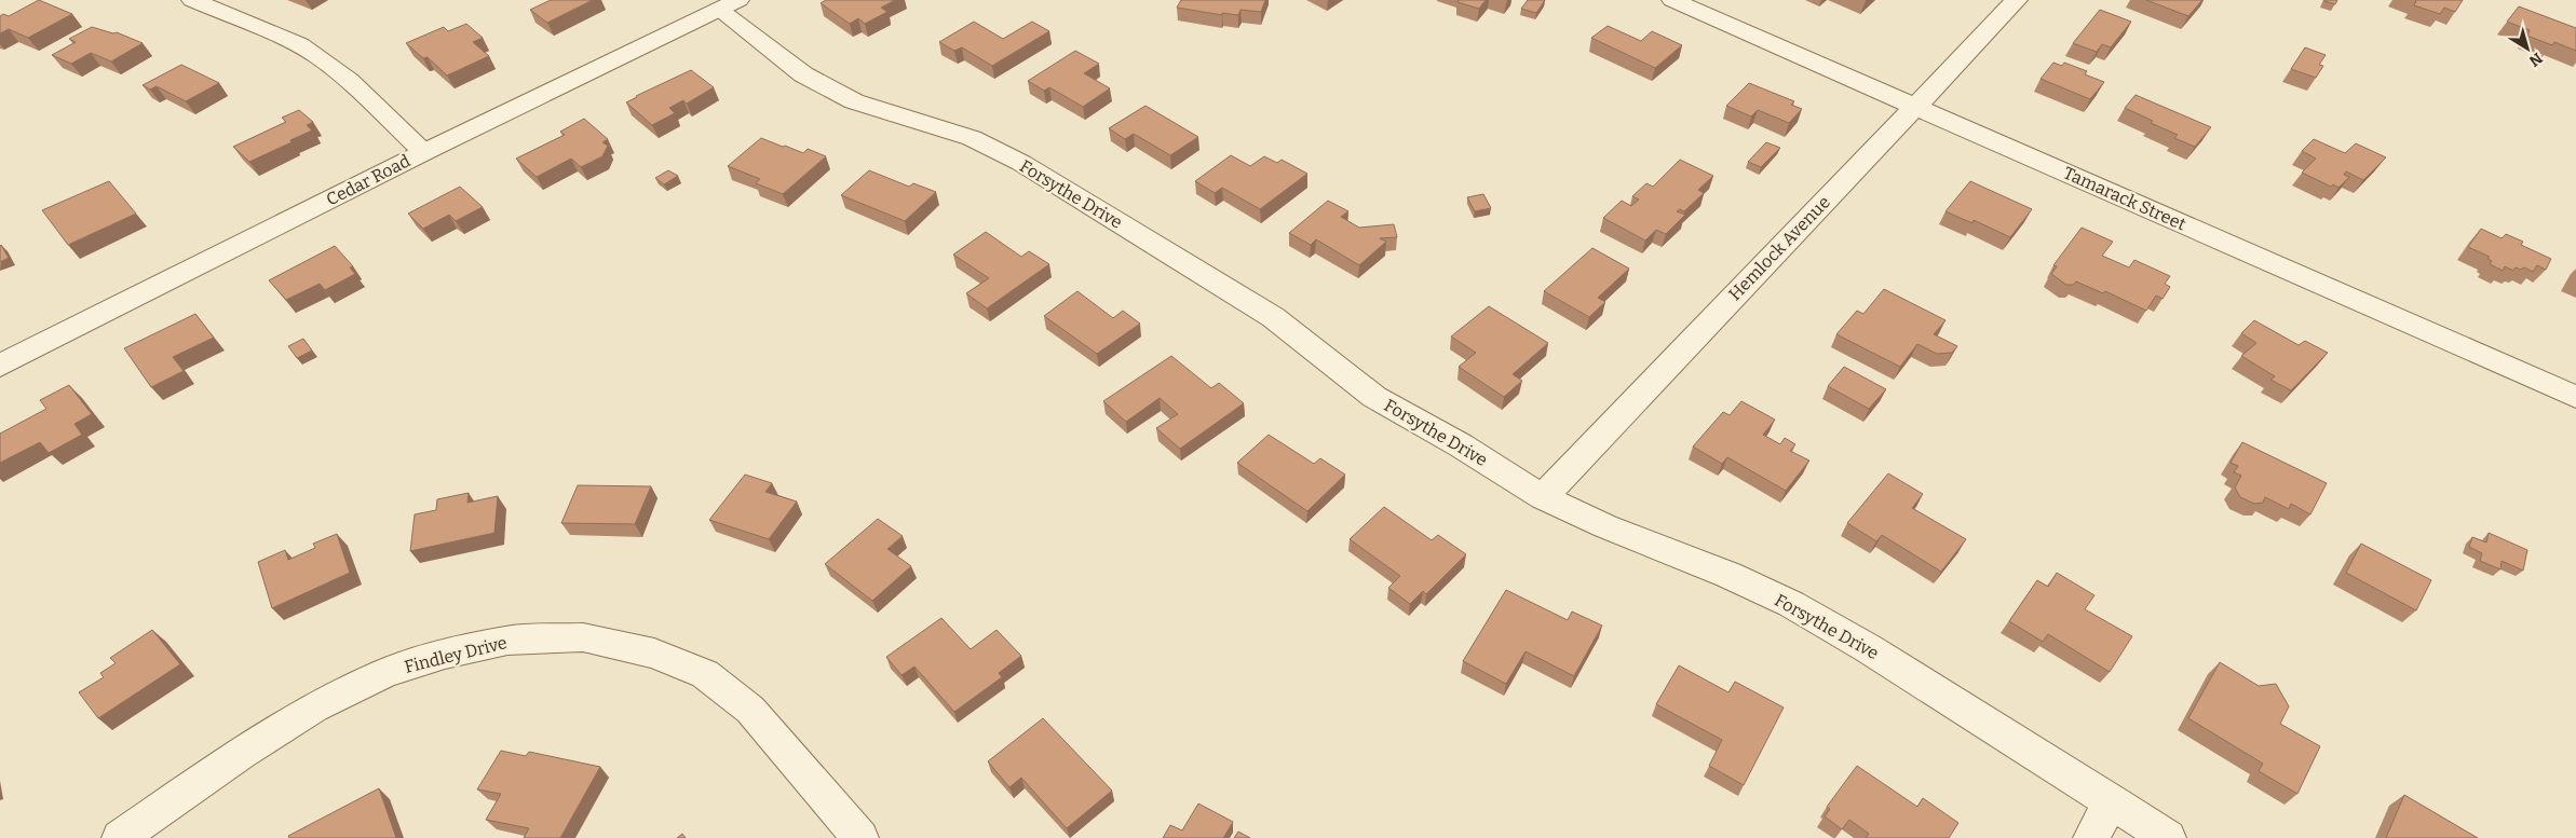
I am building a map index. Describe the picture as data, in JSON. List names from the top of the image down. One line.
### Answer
{"streets":{"street":["Cedar Road","Forsythe Drive","Tamarack Street","Hemlock Avenue","Findley Drive"]},"crossings":[["Cedar Road","Forsythe Drive"],["Forsythe Drive","Hemlock Avenue"],["Tamarack Street","Hemlock Avenue"]],"north":"bottom right"}
